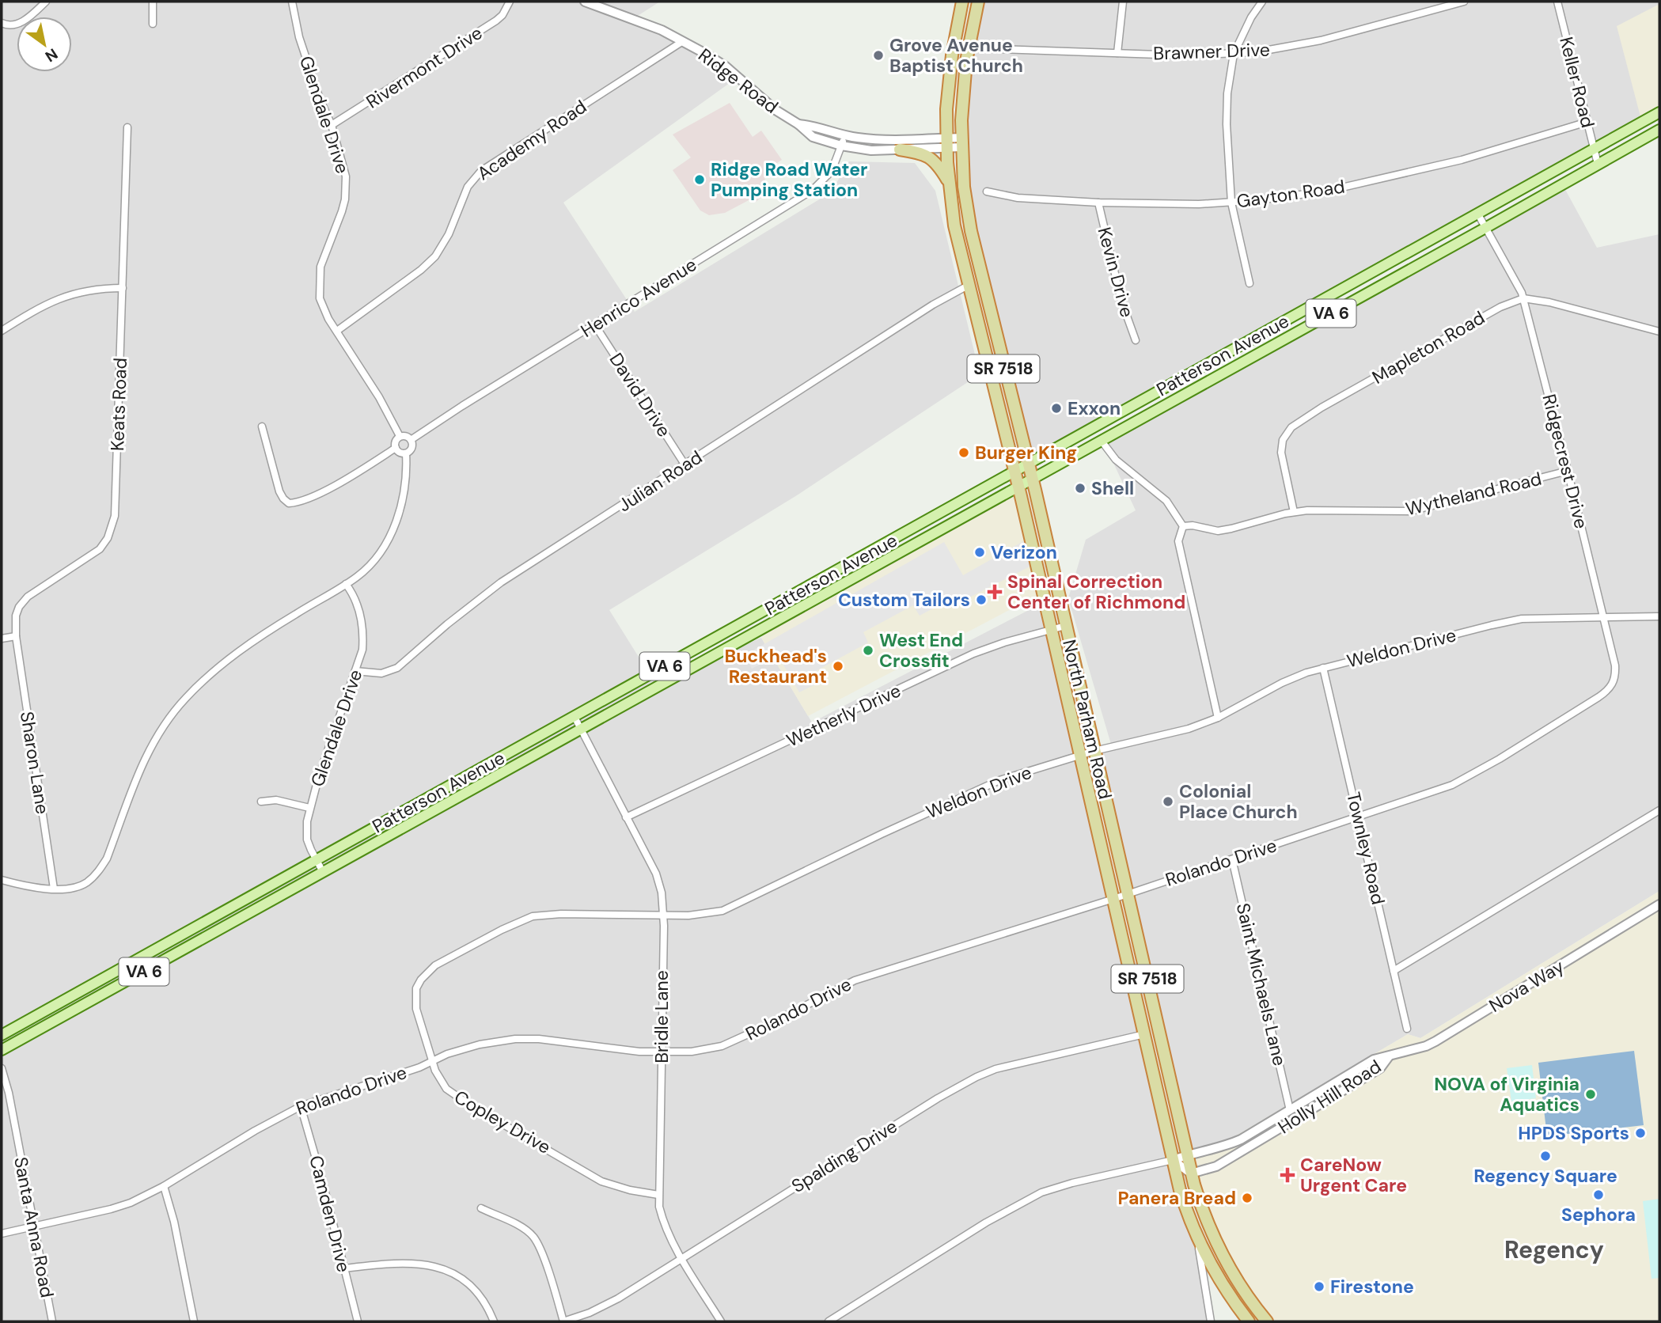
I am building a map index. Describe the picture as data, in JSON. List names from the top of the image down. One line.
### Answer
{"streets":{"highway":["SR 7518","North Parham Road"],"main road":["VA 6","Patterson Avenue"],"street":["Brawner Drive","Rivermont Drive","Ridge Road","Keller Road","Glendale Drive","Academy Road","Gayton Road","Kevin Drive","Henrico Avenue","Mapleton Road","David Drive","Keats Road","Ridgecrest Drive","Julian Road","Wytheland Road","Weldon Drive","Wetherly Drive","Sharon Lane","Townley Road","Rolando Drive","Saint Michaels Lane","Nova Way","Bridle Lane","Holly Hill Road","Copley Drive","Spalding Drive","Camden Drive","Santa Anna Road"]},"crossings":[["Brawner Drive","North Parham Road"],["Rivermont Drive","Glendale Drive"],["Ridge Road","Academy Road"],["Ridge Road","Henrico Avenue"],["Ridge Road","North Parham Road"],["Keller Road","Gayton Road"],["Keller Road","Patterson Avenue"],["Glendale Drive","Academy Road"],["Glendale Drive","Henrico Avenue"],["Glendale Drive","Patterson Avenue"],["Glendale Drive","Julian Road"],["Gayton Road","Kevin Drive"],["Henrico Avenue","David Drive"],["Mapleton Road","Ridgecrest Drive"],["Mapleton Road","Wytheland Road"],["Patterson Avenue","Ridgecrest Drive"],["Patterson Avenue","North Parham Road"],["Patterson Avenue","Bridle Lane"],["David Drive","Julian Road"],["Keats Road","Sharon Lane"],["Ridgecrest Drive","Wytheland Road"],["Ridgecrest Drive","Weldon Drive"],["Ridgecrest Drive","Rolando Drive"],["Julian Road","North Parham Road"],["Weldon Drive","North Parham Road"],["Weldon Drive","Townley Road"],["Weldon Drive","Bridle Lane"],["Weldon Drive","Copley Drive"],["Wetherly Drive","North Parham Road"],["Wetherly Drive","Bridle Lane"],["North Parham Road","Rolando Drive"],["North Parham Road","Holly Hill Road"],["North Parham Road","Spalding Drive"],["Townley Road","Rolando Drive"],["Rolando Drive","Saint Michaels Lane"],["Rolando Drive","Bridle Lane"],["Rolando Drive","Copley Drive"],["Rolando Drive","Camden Drive"],["Rolando Drive","Santa Anna Road"],["Saint Michaels Lane","Holly Hill Road"],["Nova Way","Holly Hill Road"],["Bridle Lane","Copley Drive"],["Bridle Lane","Spalding Drive"]],"districts":["Regency"],"places":{"other":["Grove Avenue Baptist Church","Ridge Road Water Pumping Station","Exxon","Burger King","Shell","Verizon","Custom Tailors","West End Crossfit","Buckhead's Restaurant","Colonial Place Church","NOVA of Virginia Aquatics","HPDS Sports","Regency Square","Sephora","Panera Bread","Firestone"],"health":["Spinal Correction Center of Richmond","CareNow Urgent Care"]},"north":"bottom right"}
